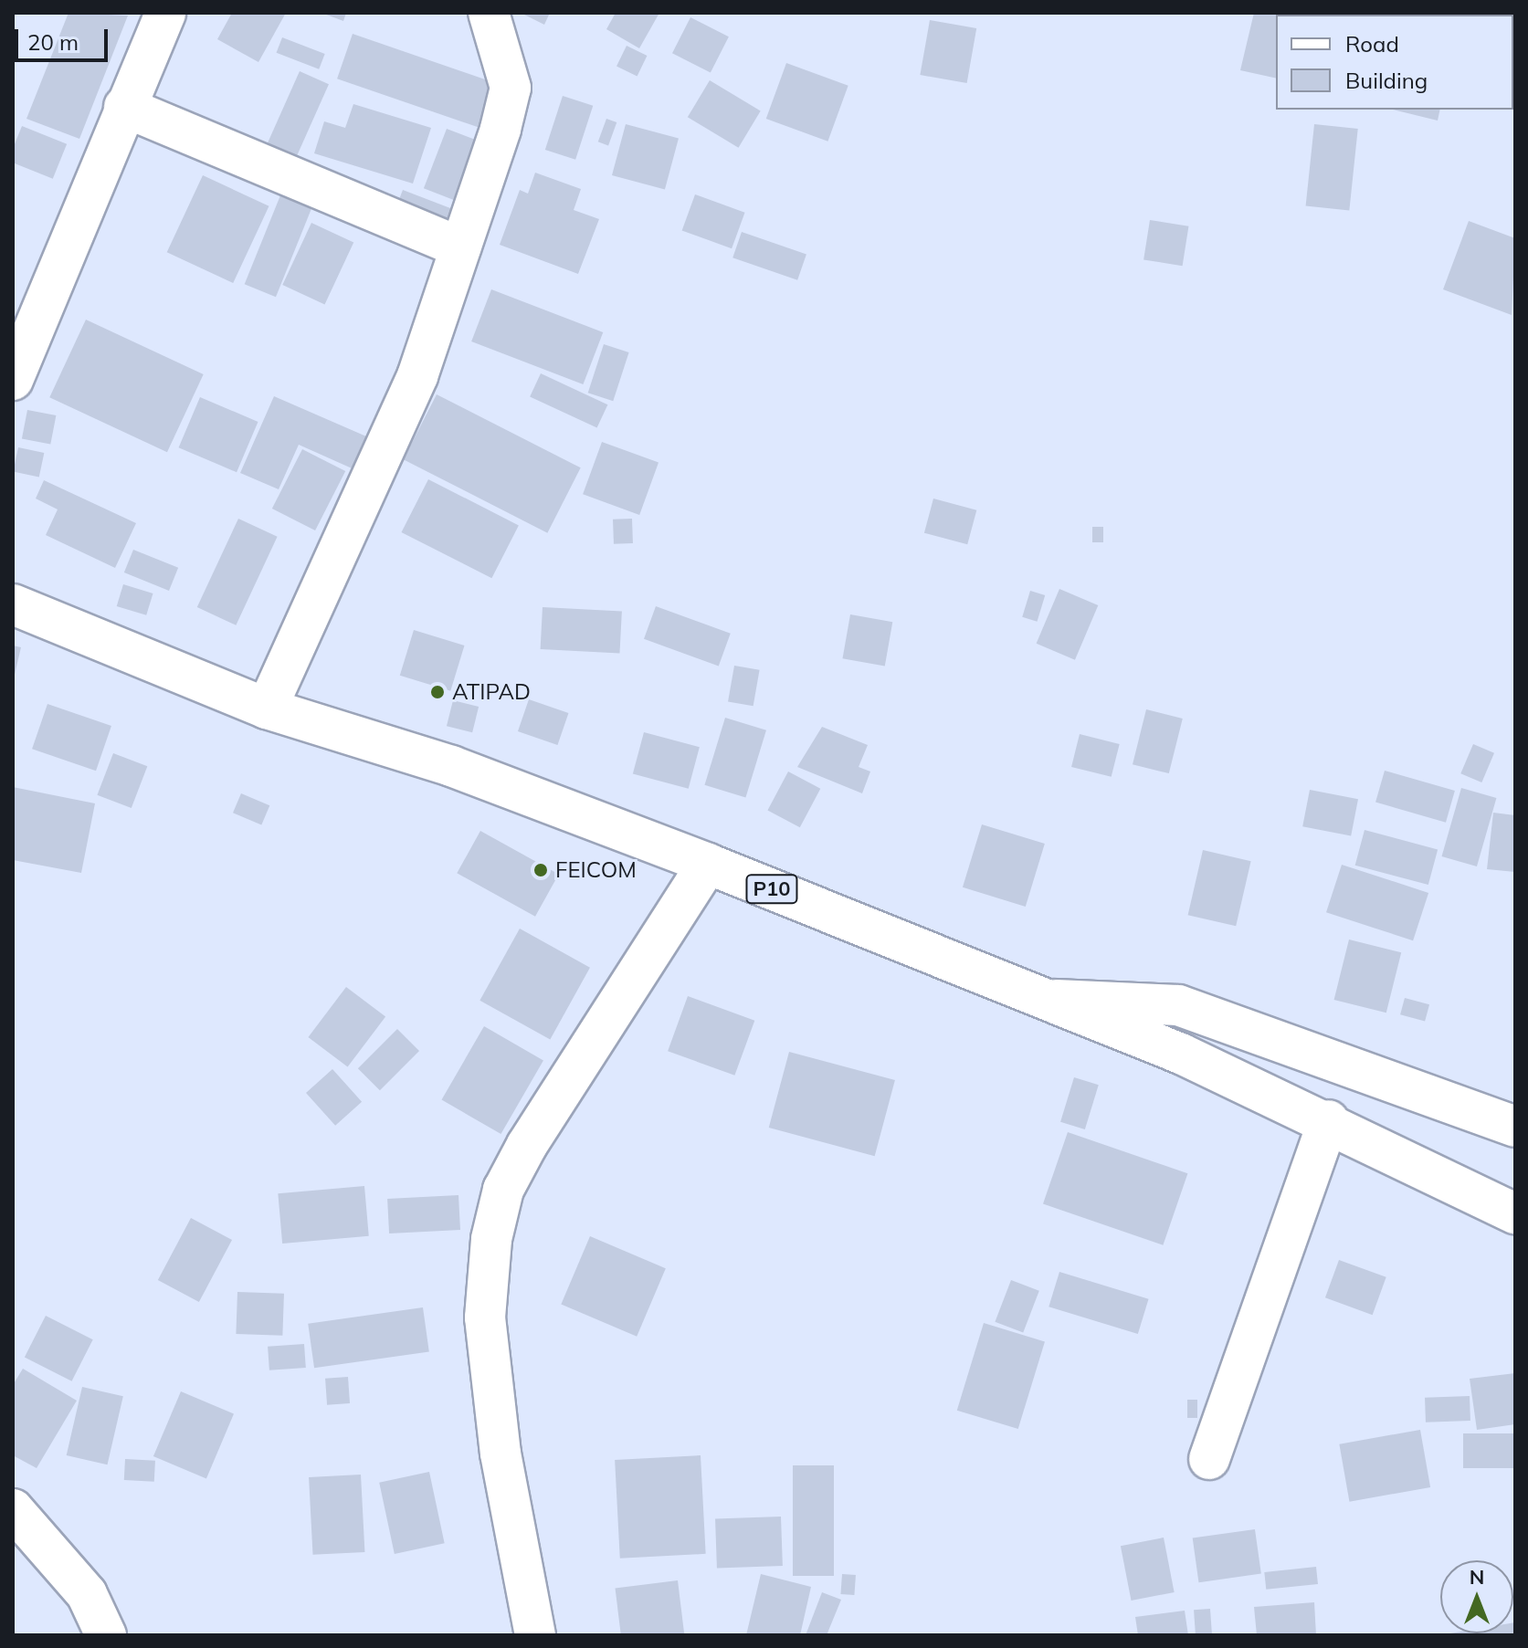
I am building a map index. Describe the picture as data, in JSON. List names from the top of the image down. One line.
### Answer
{"streets":{"street":["P10"]},"places":["ATIPAD","FEICOM"],"legend":["Road","Building"],"scale_bar":"20 m","north":"top"}
